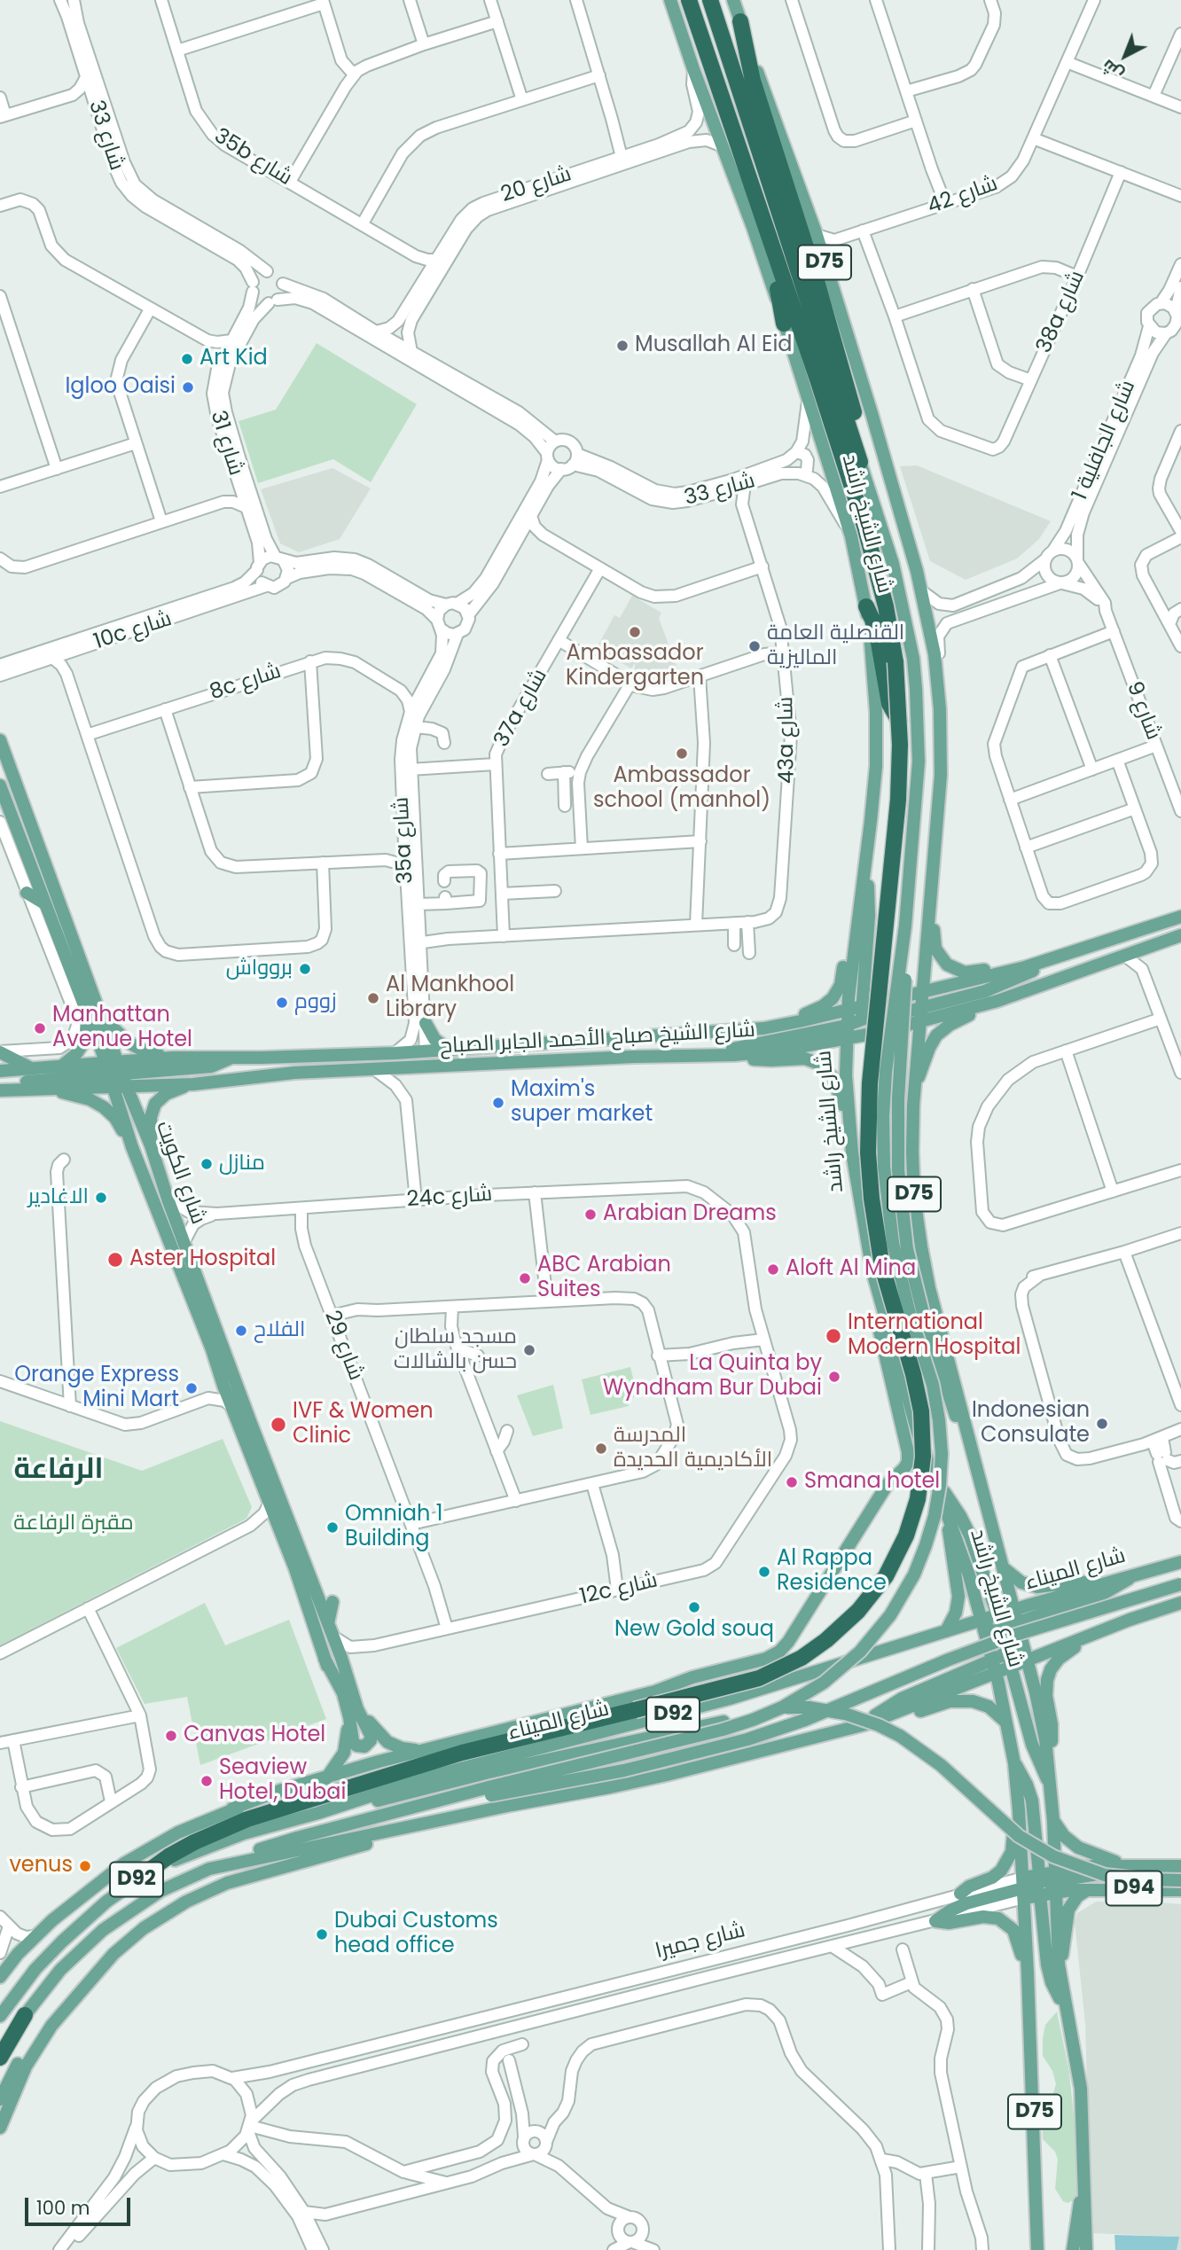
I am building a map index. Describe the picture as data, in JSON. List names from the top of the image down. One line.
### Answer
{"streets":{"highway":["D75","شارع الشيخ راشد"],"main road":["شارع الشيخ صباح الأحمد الجابر الصباح","شارع الكويت","شارع الميناء","D92","D94","شارع جميرا"],"street":["شارع 33","35b شارع","شارع 20","شارع 42","38a شارع","شارع الجافلية 1","شارع 31","10c شارع","8c شارع","37a شارع","شارع 9","43a شارع","35a شارع","24c شارع","شارع 29","12c شارع"]},"crossings":[["شارع 33","شارع 31"],["شارع 33","43a شارع"],["35b شارع","شارع 20"],["شارع 20","شارع الشيخ راشد"],["شارع الجافلية 1","شارع الشيخ راشد"],["شارع الجافلية 1","شارع 9"],["شارع 31","10c شارع"],["شارع الشيخ راشد","شارع الشيخ صباح الأحمد الجابر الصباح"],["شارع الشيخ راشد","شارع الميناء"],["شارع الشيخ راشد","D92"],["شارع الشيخ راشد","شارع جميرا"],["37a شارع","43a شارع"],["43a شارع","35a شارع"],["35a شارع","شارع الشيخ صباح الأحمد الجابر الصباح"],["شارع الشيخ صباح الأحمد الجابر الصباح","شارع الكويت"],["شارع الكويت","24c شارع"],["شارع الكويت","12c شارع"],["24c شارع","شارع 29"],["24c شارع","12c شارع"],["شارع 29","12c شارع"]],"districts":["الرفاعة"],"parks":["مقبرة الرفاعة"],"places":["Musallah Al Eid","Art Kid","Igloo Oaisi","Ambassador Kindergarten","القنصلية العامة الماليزية","Ambassador school (manhol)","بروواش","Al Mankhool Library","زووم","Manhattan Avenue Hotel","Maxim's super market","منازل","الاغادیر","Arabian Dreams","Aster Hospital","Aloft Al Mina","ABC Arabian Suites","الفلاح","International Modern Hospital","مسجد سلطان حسن بالشالات","La Quinta by Wyndham Bur Dubai","Orange Express Mini Mart","Indonesian Consulate","IVF & Women Clinic","المدرسة الأكاديمية الحديدة","Smana hotel","Omniah 1 Building","Al Rappa Residence","New Gold souq","Canvas Hotel","Seaview Hotel, Dubai","venus","Dubai Customs head office"],"scale_bar":"100 m","north":"bottom left"}
